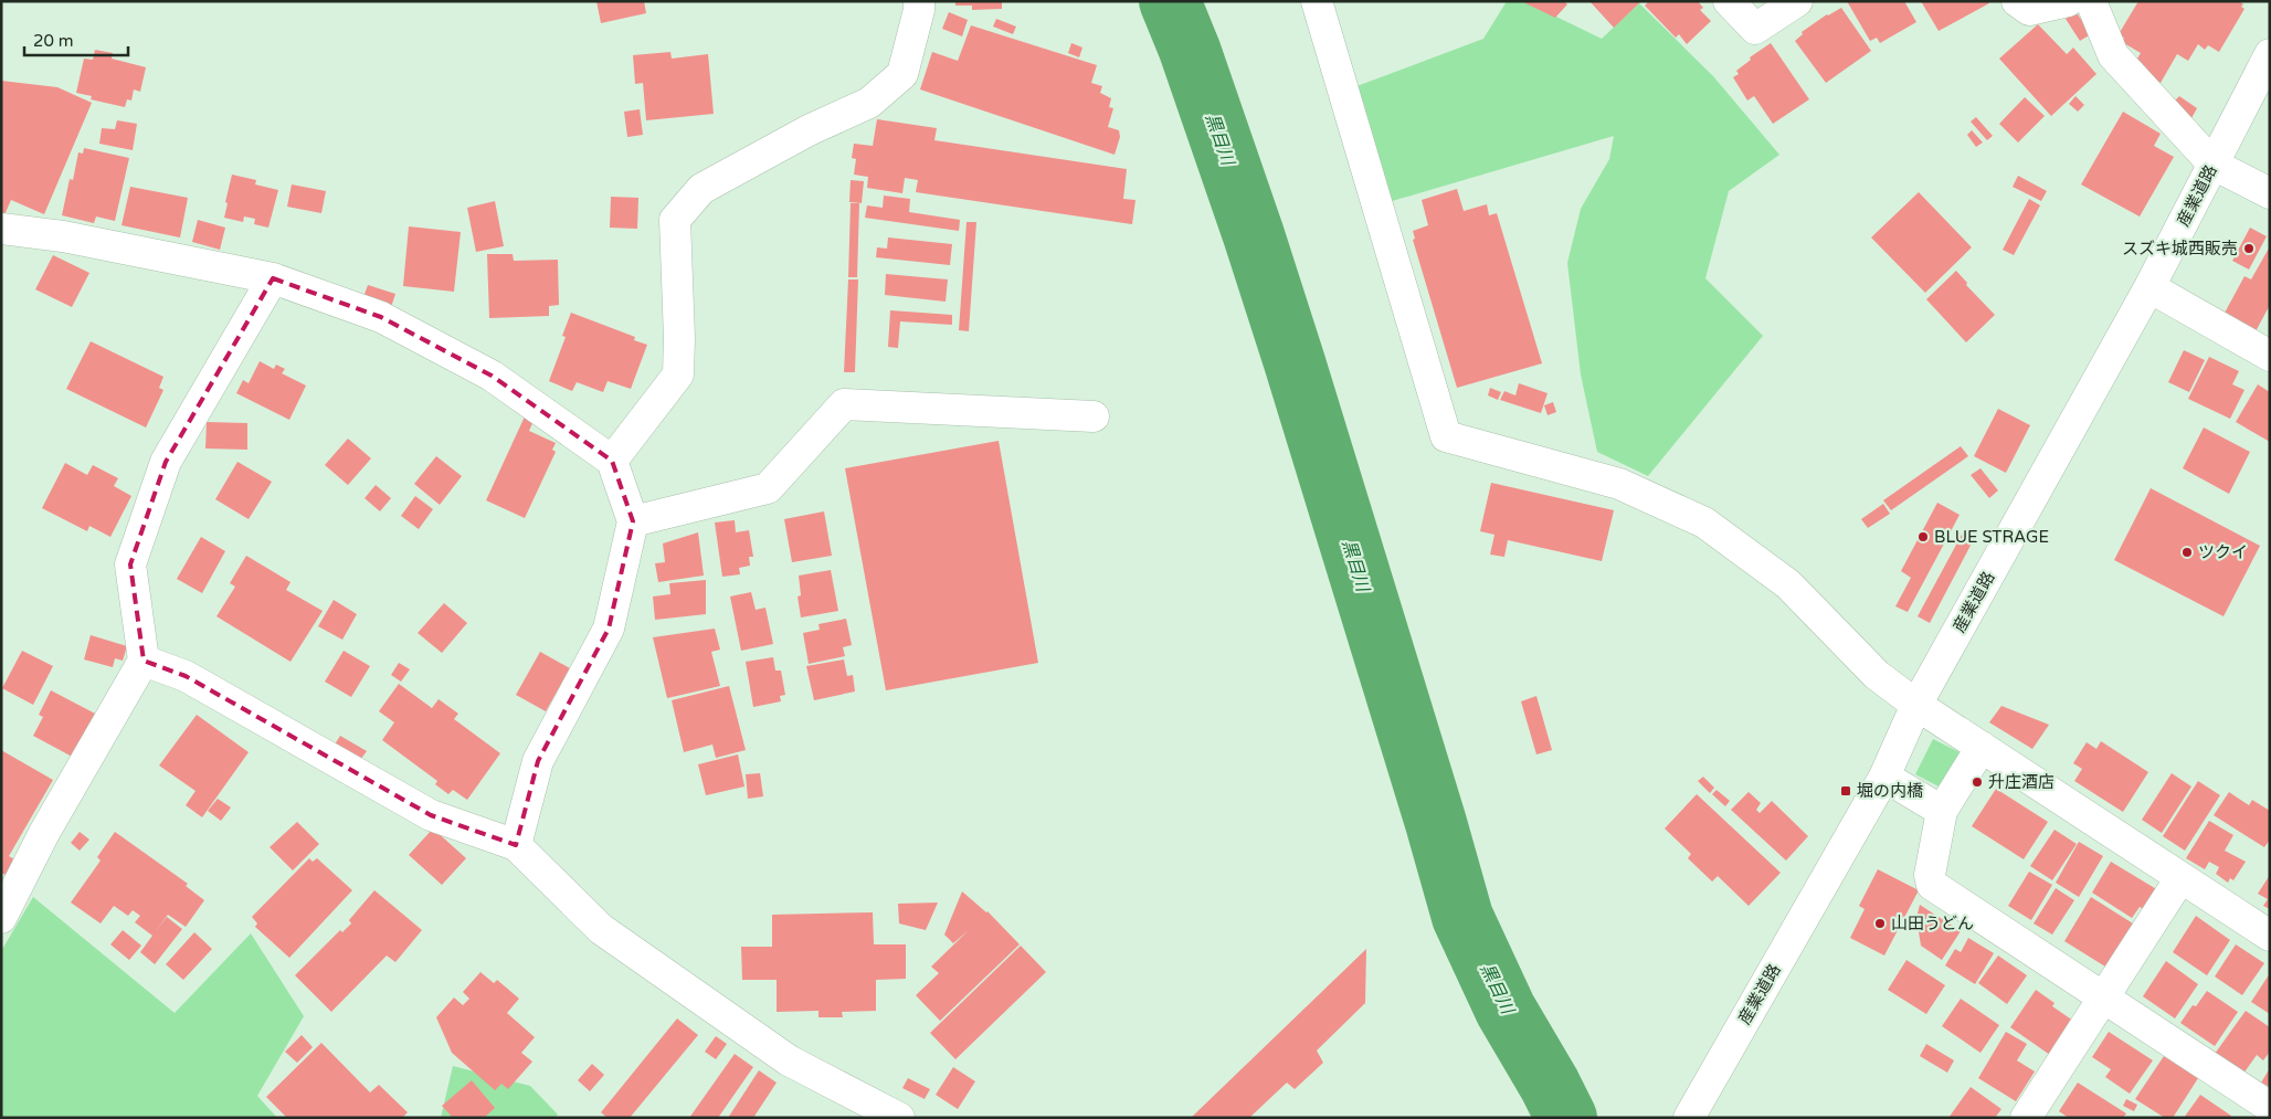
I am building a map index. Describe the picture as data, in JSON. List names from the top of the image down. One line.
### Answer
{"streets":{"street":["産業道路"]},"water":["黒目川"],"places":{"other":["スズキ城西販売","BLUE STRAGE","ツクイ","升庄酒店","山田うどん"],"transit":["堀の内橋"]},"scale_bar":"20 m"}
